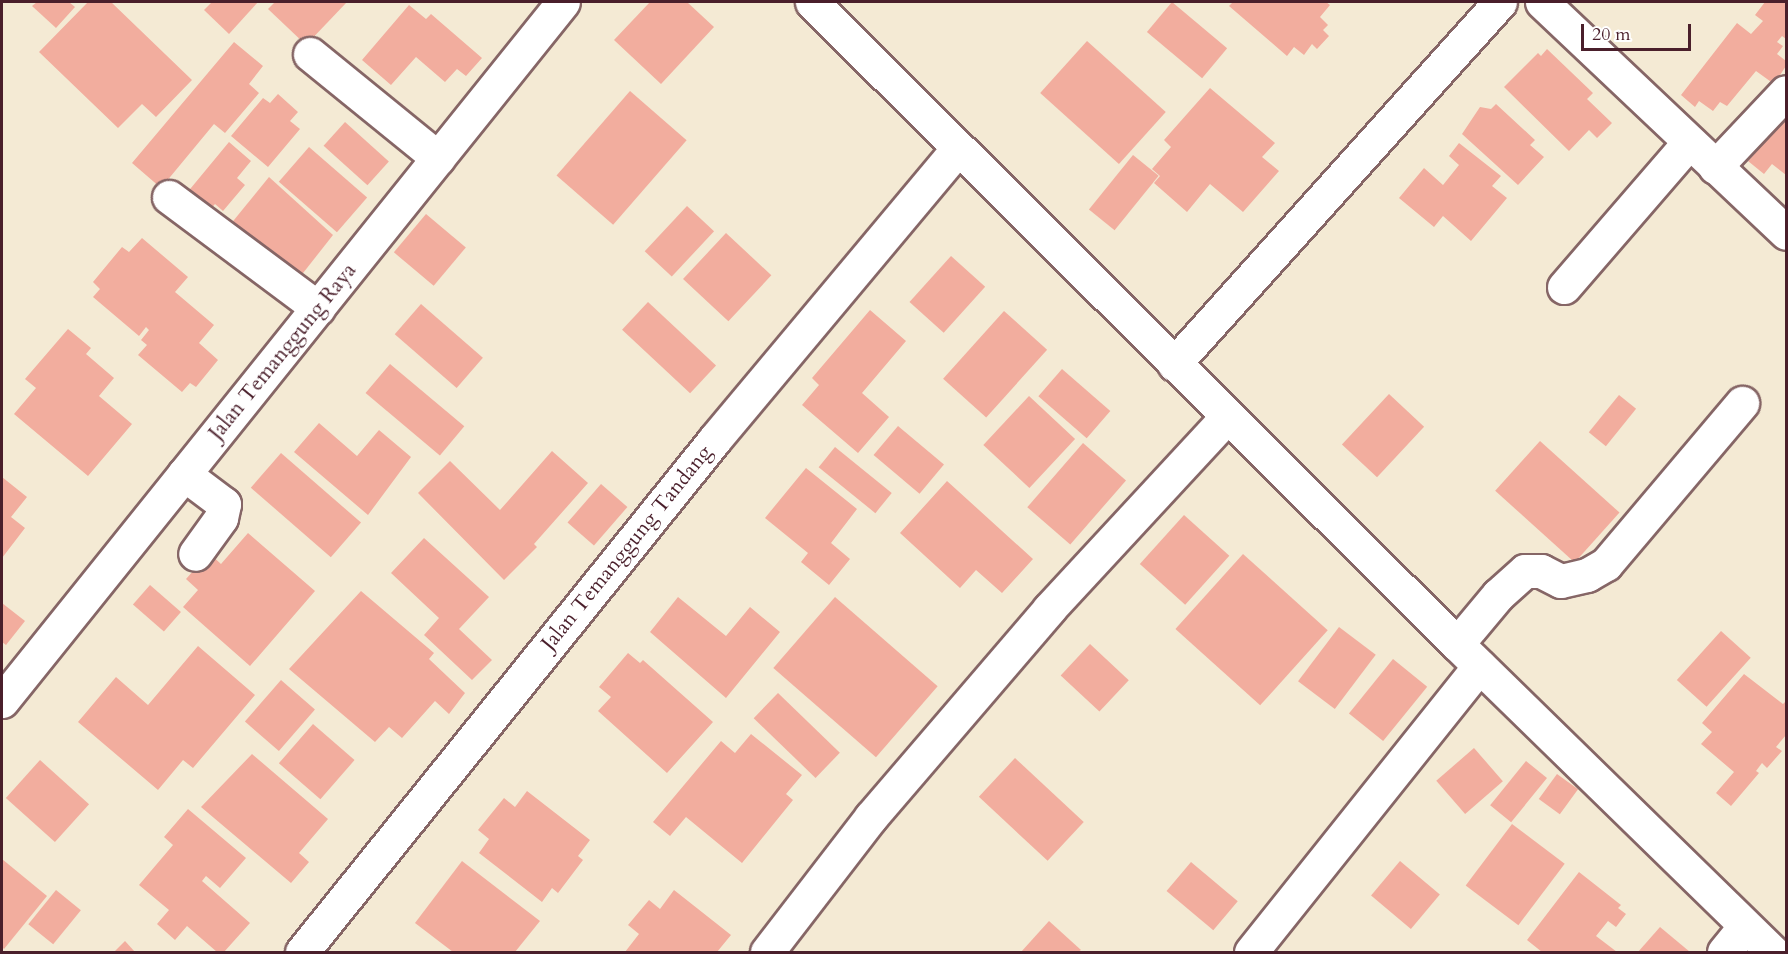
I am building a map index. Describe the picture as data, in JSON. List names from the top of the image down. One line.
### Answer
{"streets":{"street":["Jalan Temanggung Raya","Jalan Temanggung Tandang"]},"scale_bar":"20 m"}
